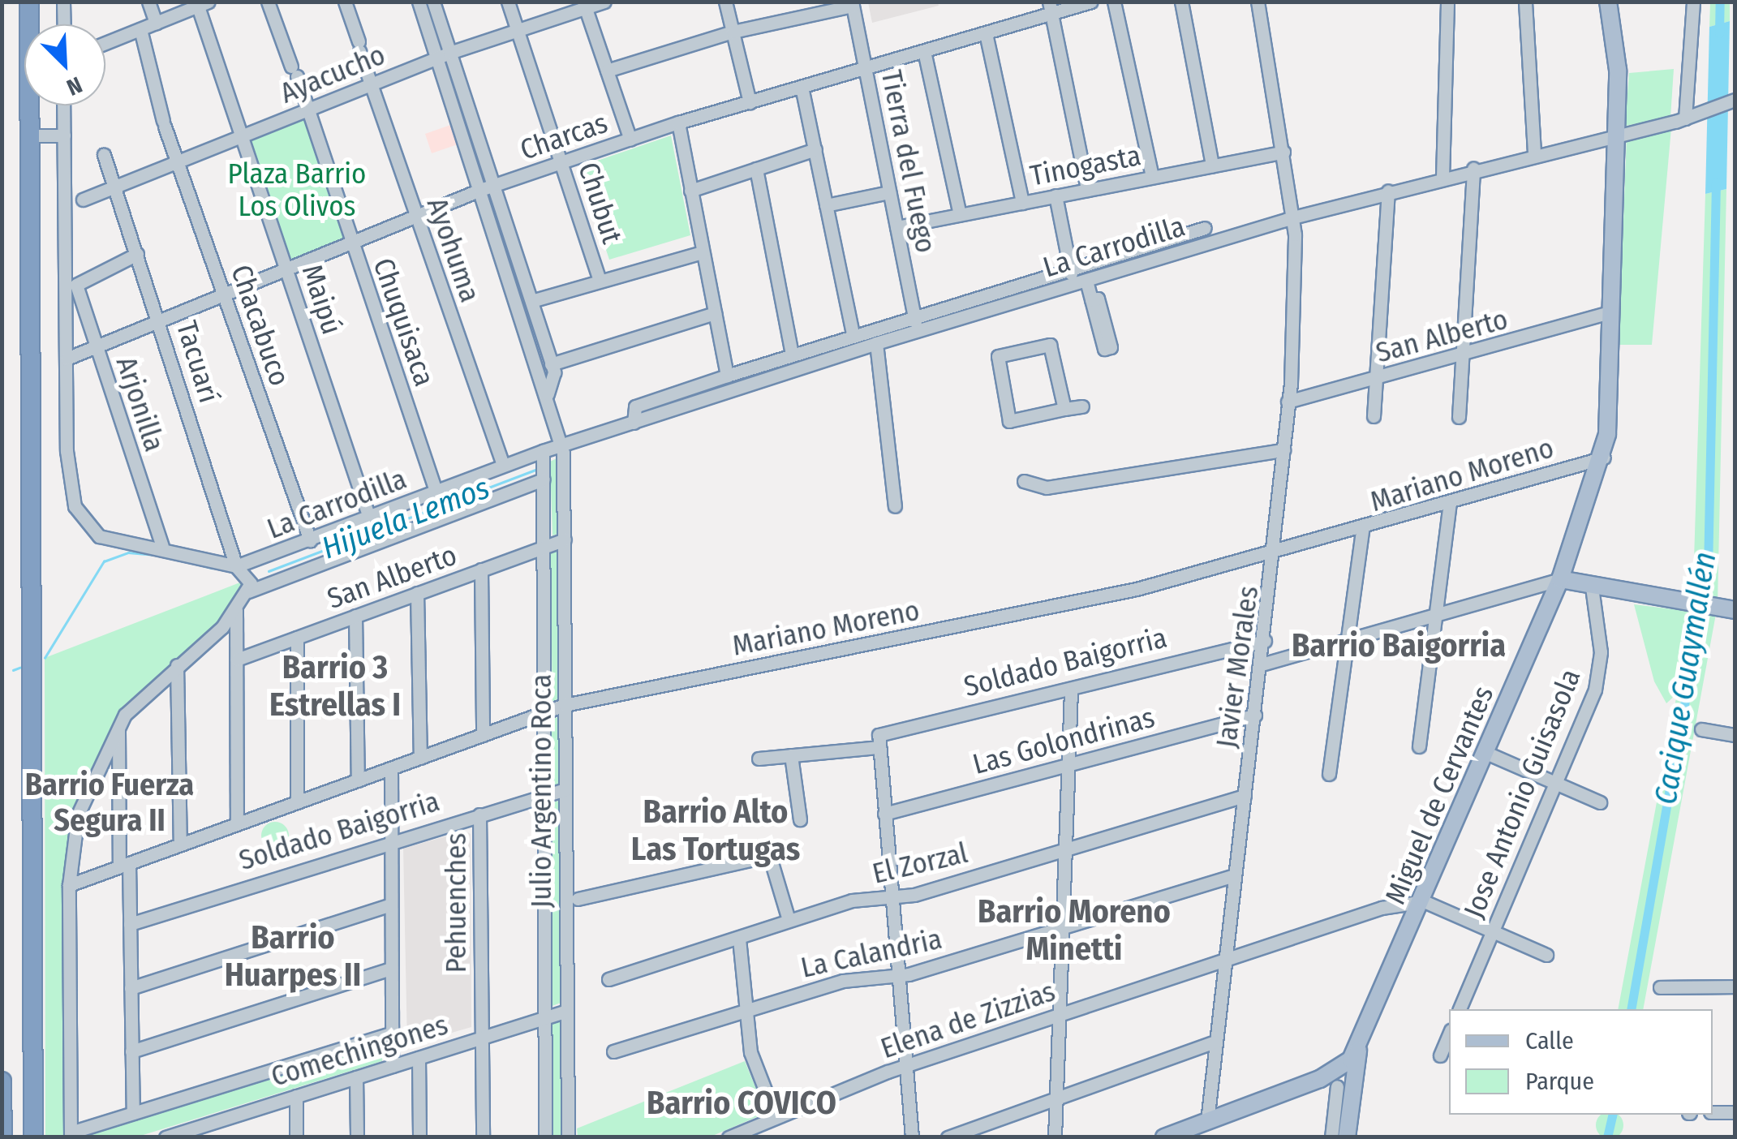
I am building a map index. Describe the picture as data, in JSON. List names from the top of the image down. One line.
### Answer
{"streets":{"main road":["Miguel de Cervantes"],"street":["Ayacucho","Charcas","Tierra del Fuego","Tinogasta","Chubut","La Carrodilla","Ayohuma","Maipú","Chuquisaca","Chacabuco","San Alberto","Tacuarí","Arjonilla","Mariano Moreno","Soldado Baigorria","Javier Morales","Las Golondrinas","Julio Argentino Roca","Jose Antonio Guisasola","El Zorzal","Pehuenches","La Calandria","Elena de Zizzias","Comechingones"]},"crossings":[["Ayacucho","Chubut"],["Ayacucho","Ayohuma"],["Ayacucho","Maipú"],["Ayacucho","Chuquisaca"],["Ayacucho","Chacabuco"],["Ayacucho","Tacuarí"],["Charcas","Tierra del Fuego"],["Charcas","Chubut"],["Charcas","Ayohuma"],["Charcas","Maipú"],["Charcas","Chuquisaca"],["Charcas","Chacabuco"],["Charcas","Tacuarí"],["Charcas","Arjonilla"],["Charcas","Julio Argentino Roca"],["Tierra del Fuego","Tinogasta"],["Tierra del Fuego","La Carrodilla"],["Tinogasta","Javier Morales"],["La Carrodilla","Ayohuma"],["La Carrodilla","Maipú"],["La Carrodilla","Chuquisaca"],["La Carrodilla","Chacabuco"],["La Carrodilla","Tacuarí"],["La Carrodilla","Javier Morales"],["La Carrodilla","Julio Argentino Roca"],["La Carrodilla","Miguel de Cervantes"],["San Alberto","Javier Morales"],["San Alberto","Julio Argentino Roca"],["San Alberto","Miguel de Cervantes"],["Tacuarí","Arjonilla"],["Mariano Moreno","Javier Morales"],["Mariano Moreno","Julio Argentino Roca"],["Mariano Moreno","Miguel de Cervantes"],["Soldado Baigorria","Javier Morales"],["Soldado Baigorria","Julio Argentino Roca"],["Soldado Baigorria","Pehuenches"],["Javier Morales","Las Golondrinas"],["Javier Morales","El Zorzal"],["Javier Morales","La Calandria"],["Javier Morales","Elena de Zizzias"],["Julio Argentino Roca","Comechingones"],["Miguel de Cervantes","Elena de Zizzias"],["Pehuenches","Comechingones"]],"districts":["Barrio Baigorria","Barrio 3 Estrellas I","Barrio Fuerza Segura II","Barrio Alto Las Tortugas","Barrio Moreno Minetti","Barrio Huarpes II","Barrio COVICO"],"water":["Hijuela Lemos","Cacique Guaymallén"],"parks":["Plaza Barrio Los Olivos"],"legend":["Calle","Parque"],"north":"bottom right"}
